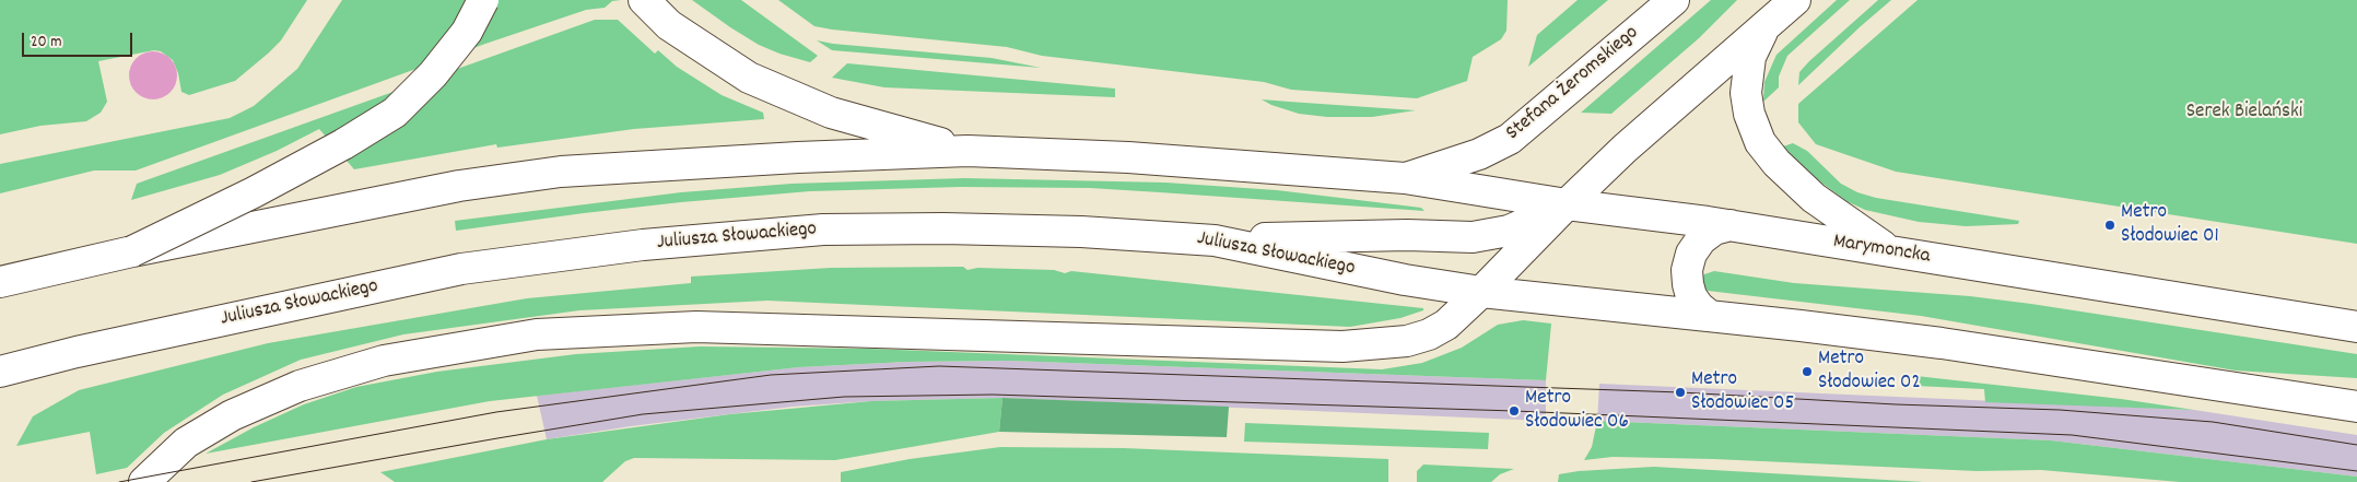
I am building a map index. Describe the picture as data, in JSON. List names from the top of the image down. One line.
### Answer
{"streets":{"main road":["Stefana Żeromskiego","Juliusza Słowackiego","Marymoncka"]},"crossings":[["Stefana Żeromskiego","Marymoncka"]],"parks":["Serek Bielański"],"places":["Metro Słodowiec 01","Metro Słodowiec 02","Metro Słodowiec 05","Metro Słodowiec 06"],"scale_bar":"20 m"}
